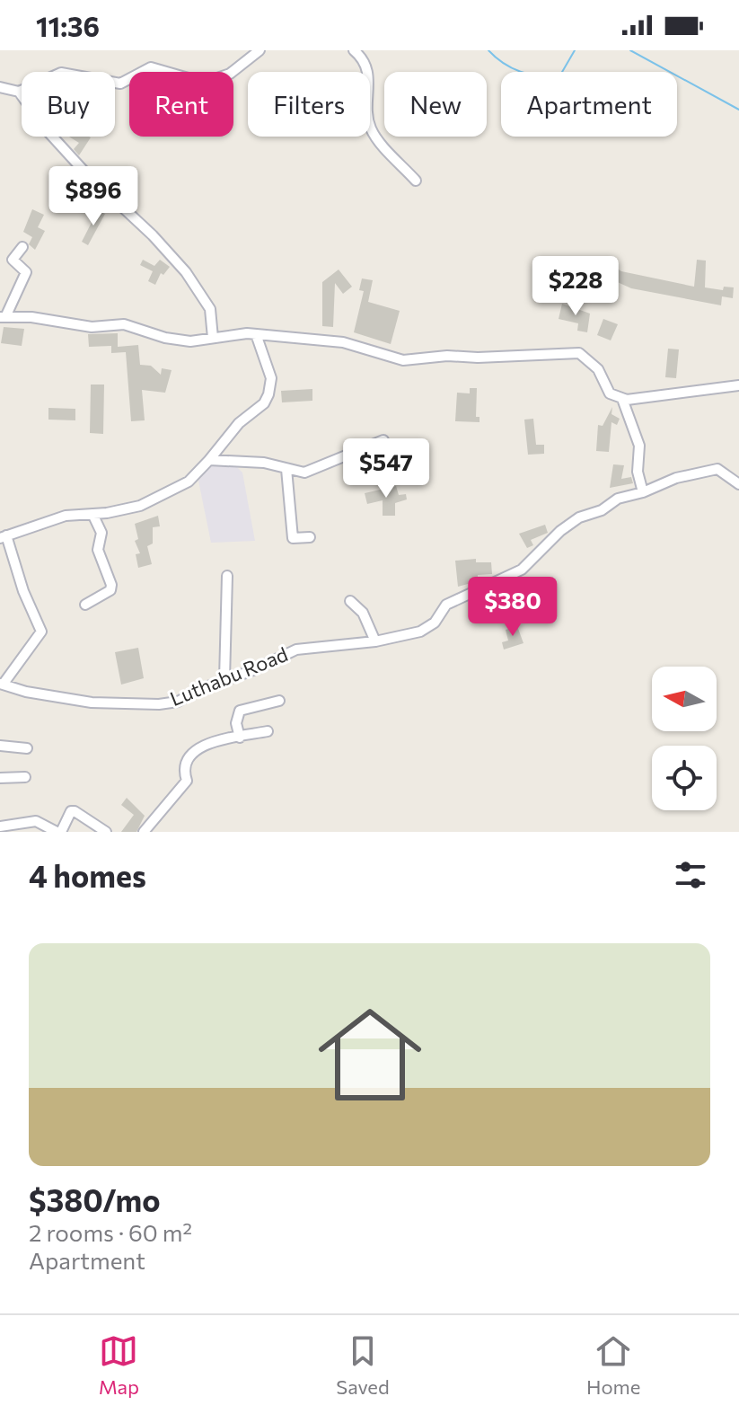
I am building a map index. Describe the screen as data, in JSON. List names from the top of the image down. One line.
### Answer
{"streets":{"street":["Luthabu Road"]},"north":"left","page":{"status":"11:36","chip":["Buy","Rent","Filters","New","Apartment"],"price":["$896","$228","$547","$380"],"heading":"4 homes","list":[{"name":"$380/mo","note":"2 rooms · 60 m² · Apartment"}],"tabs":["Map","Saved","Home"]}}
